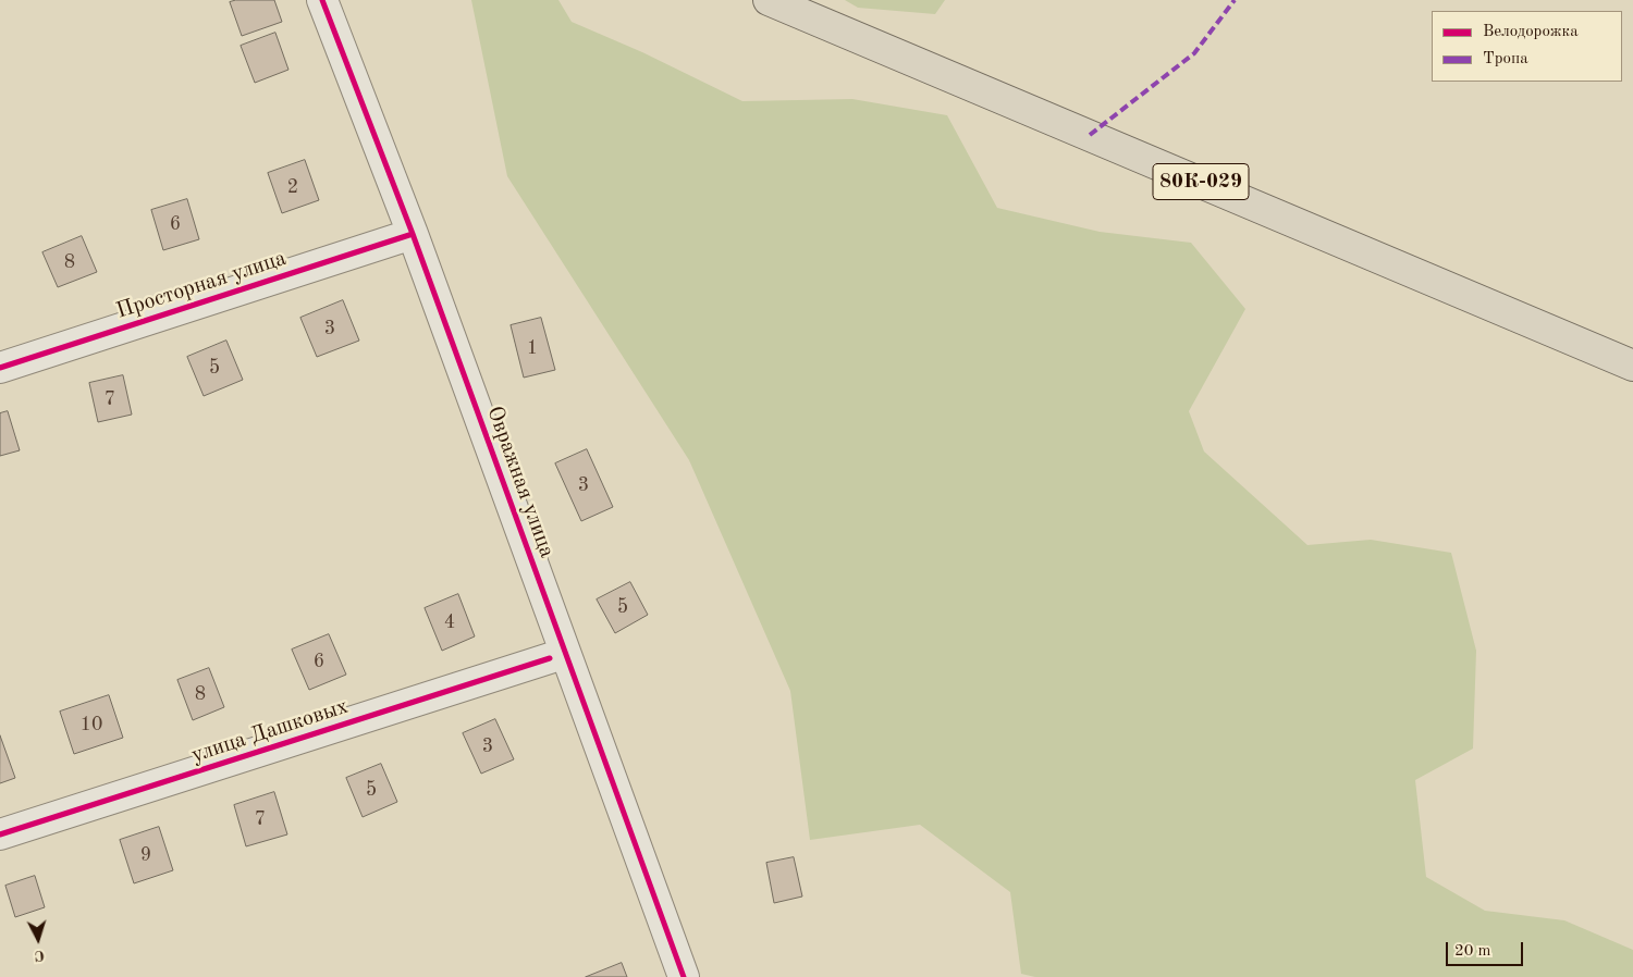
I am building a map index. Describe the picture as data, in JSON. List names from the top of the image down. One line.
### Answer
{"streets":{"main road":["80К-029"],"street":["Просторная улица","Овражная улица","улица Дашковых"]},"crossings":[["Просторная улица","Овражная улица"]],"house_numbers":["2","6","8","3","1","5","7","3","5","4","6","8","10","3","5","7","9"],"legend":["Велодорожка","Тропа"],"scale_bar":"20 m","north":"bottom"}
